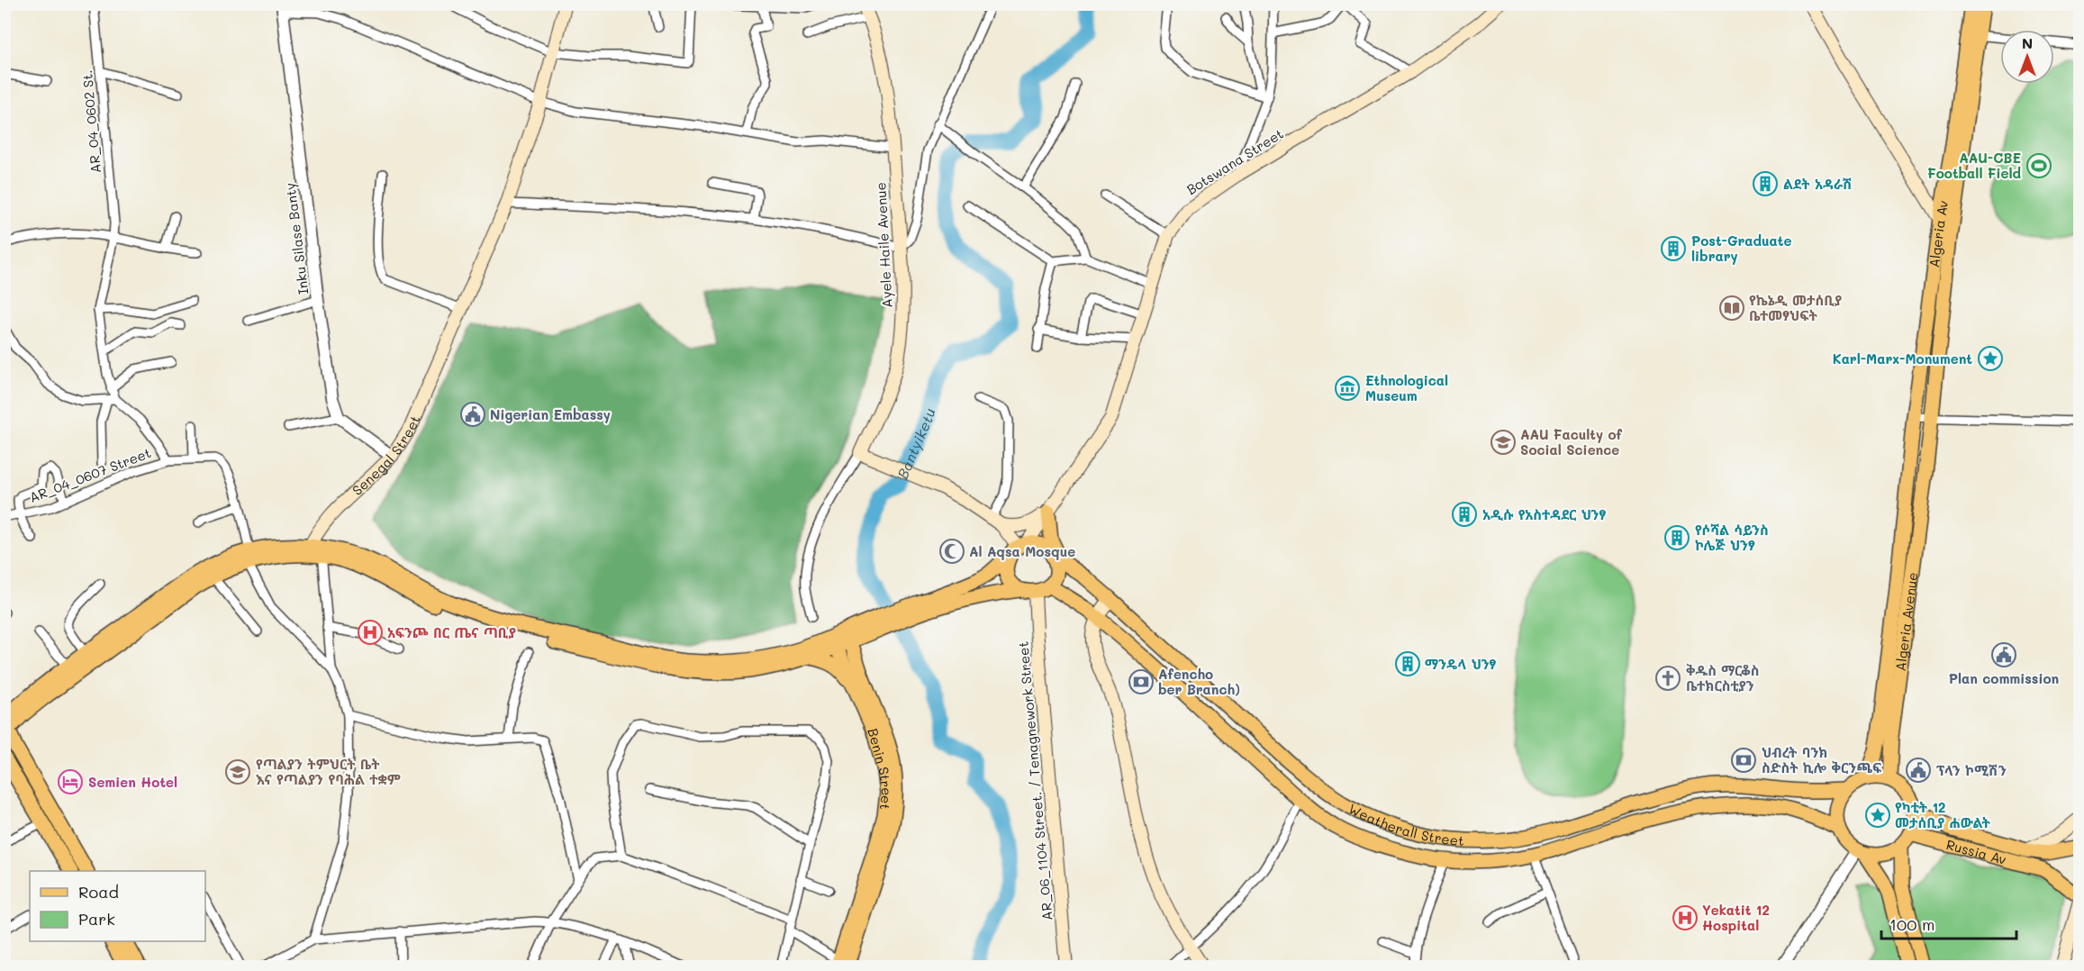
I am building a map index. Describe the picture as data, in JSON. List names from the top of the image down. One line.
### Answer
{"streets":{"main road":["Botswana Street","Algeria Av","Ayele Haile Avenue","Senegal Street","Algeria Avenue","Benin Street","AR_06_1104 Street. / Tenagnework Street","Weatherall Street","Russia Av"],"street":["AR_04_0602 St.","Inku Silase Banty","AR_04_0607 Street"]},"crossings":[["Botswana Street","AR_06_1104 Street. / Tenagnework Street"],["Botswana Street","Weatherall Street"],["Algeria Av","Algeria Avenue"],["Algeria Avenue","Weatherall Street"],["Algeria Avenue","Russia Av"],["AR_06_1104 Street. / Tenagnework Street","Weatherall Street"],["Weatherall Street","Russia Av"]],"water":["Bantyiketu"],"places":{"sports":["AAU-CBE Football Field"],"building":["ልደት አዳራሽ","Post-Graduate library","አዲሱ የአስተዳደር ህንፃ","የሶሻል ሳይንስ ኮሌጅ ህንፃ","ማንዴላ ህንፃ"],"library":["የኬኔዲ መታሰቢያ ቤተመፃህፍት"],"place":["Karl-Marx-Monument","የካቲት 12 መታሰቢያ ሐውልት"],"museum":["Ethnological Museum"],"public building":["Nigerian Embassy","Plan commission","ፕላን ኮሚሽን"],"school or university":["AAU Faculty of Social Science","የጣልያን ትምህርት ቤት እና የጣልያን የባሕል ተቋም"],"mosque":["Al Aqsa Mosque"],"hospital":["አፍንጮ በር ጤና ጣቢያ","Yekatit 12 Hospital"],"church":["ቅዱስ ማርቆስ ቤተክርስቲያን"],"bank":["Afencho ber Branch)","ህብረት ባንክ ስድስት ኪሎ ቅርንጫፍ"],"hotel":["Semien Hotel"]},"legend":["Road","Park"],"scale_bar":"100 m","north":"top"}
